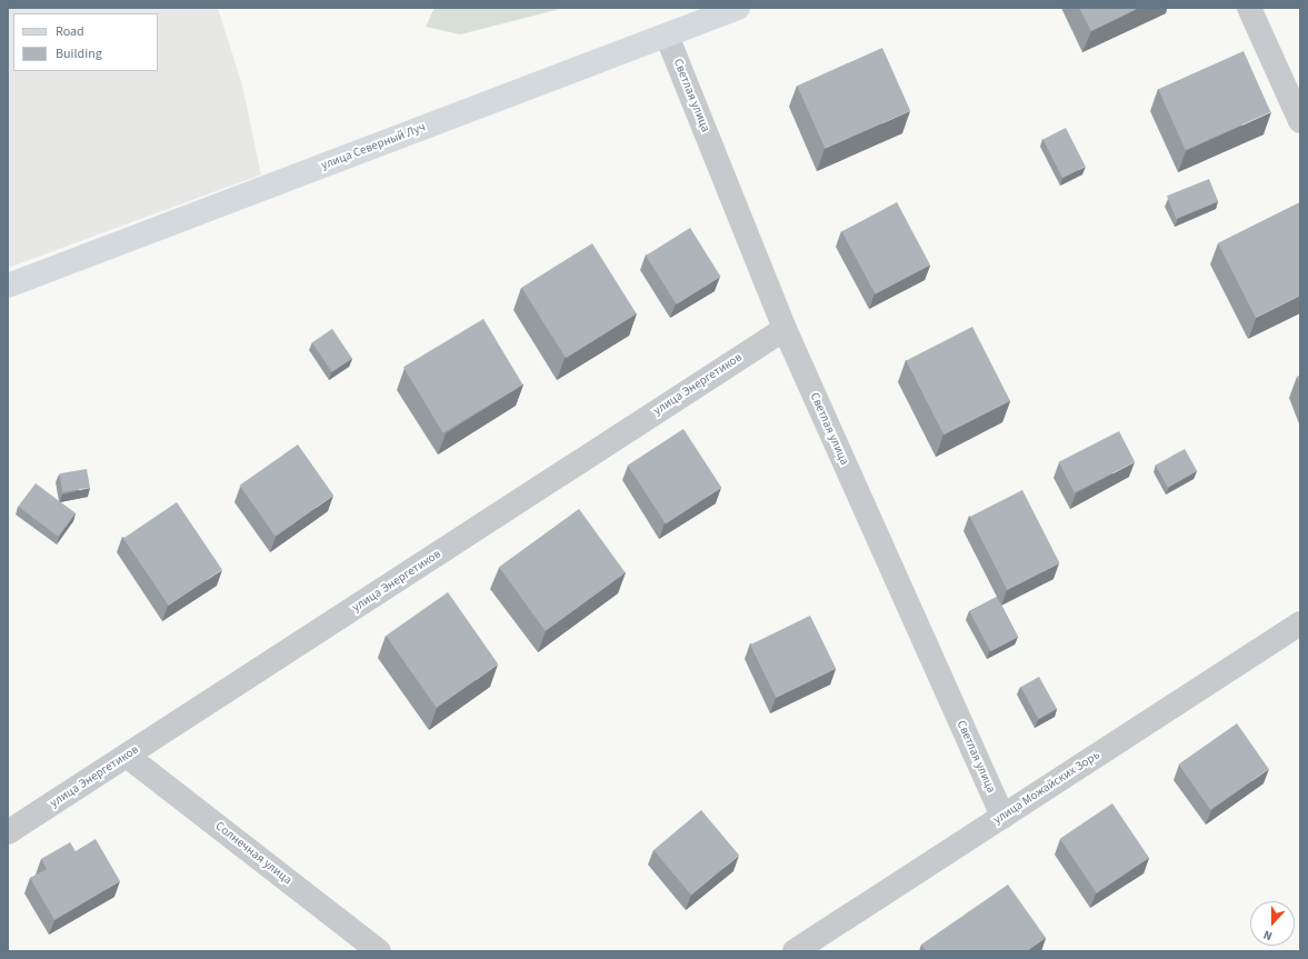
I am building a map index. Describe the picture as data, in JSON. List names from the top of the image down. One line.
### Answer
{"streets":{"street":["Светлая улица","улица Северный Луч","улица Энергетиков","улица Можайских Зорь","Солнечная улица"]},"crossings":[["Светлая улица","улица Северный Луч"],["Светлая улица","улица Энергетиков"],["Светлая улица","улица Можайских Зорь"],["улица Энергетиков","Солнечная улица"]],"legend":["Road","Building"],"north":"bottom"}
